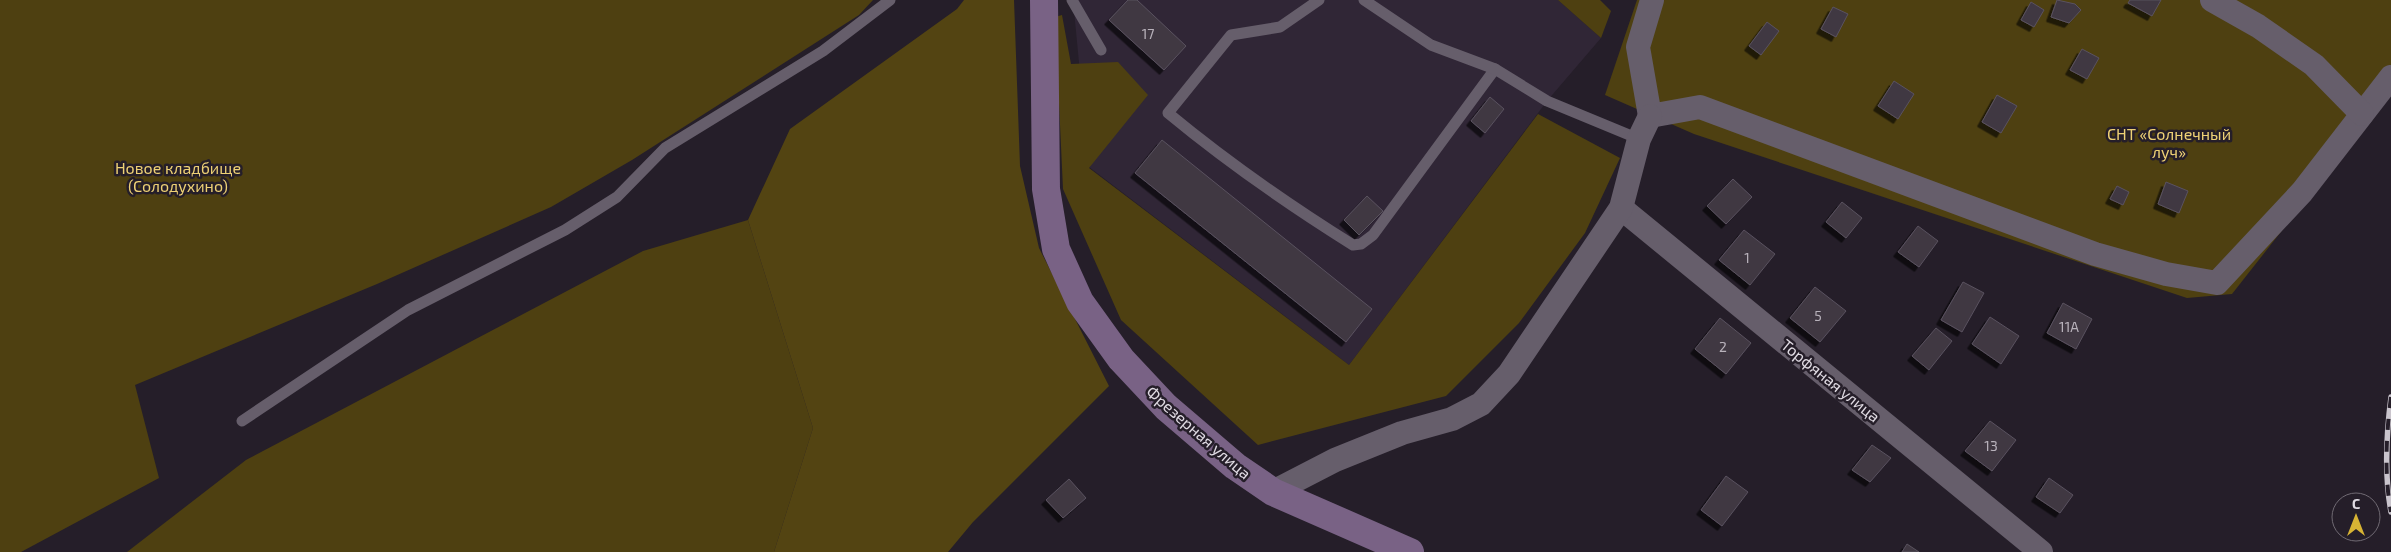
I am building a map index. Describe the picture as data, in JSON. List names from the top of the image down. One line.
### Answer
{"streets":{"street":["Торфяная улица","Фрезерная улица"]},"parks":["СНТ «Солнечный луч»","Новое кладбище (Солодухино)"],"house_numbers":["17","1","5","11А","2","13"],"north":"top"}
